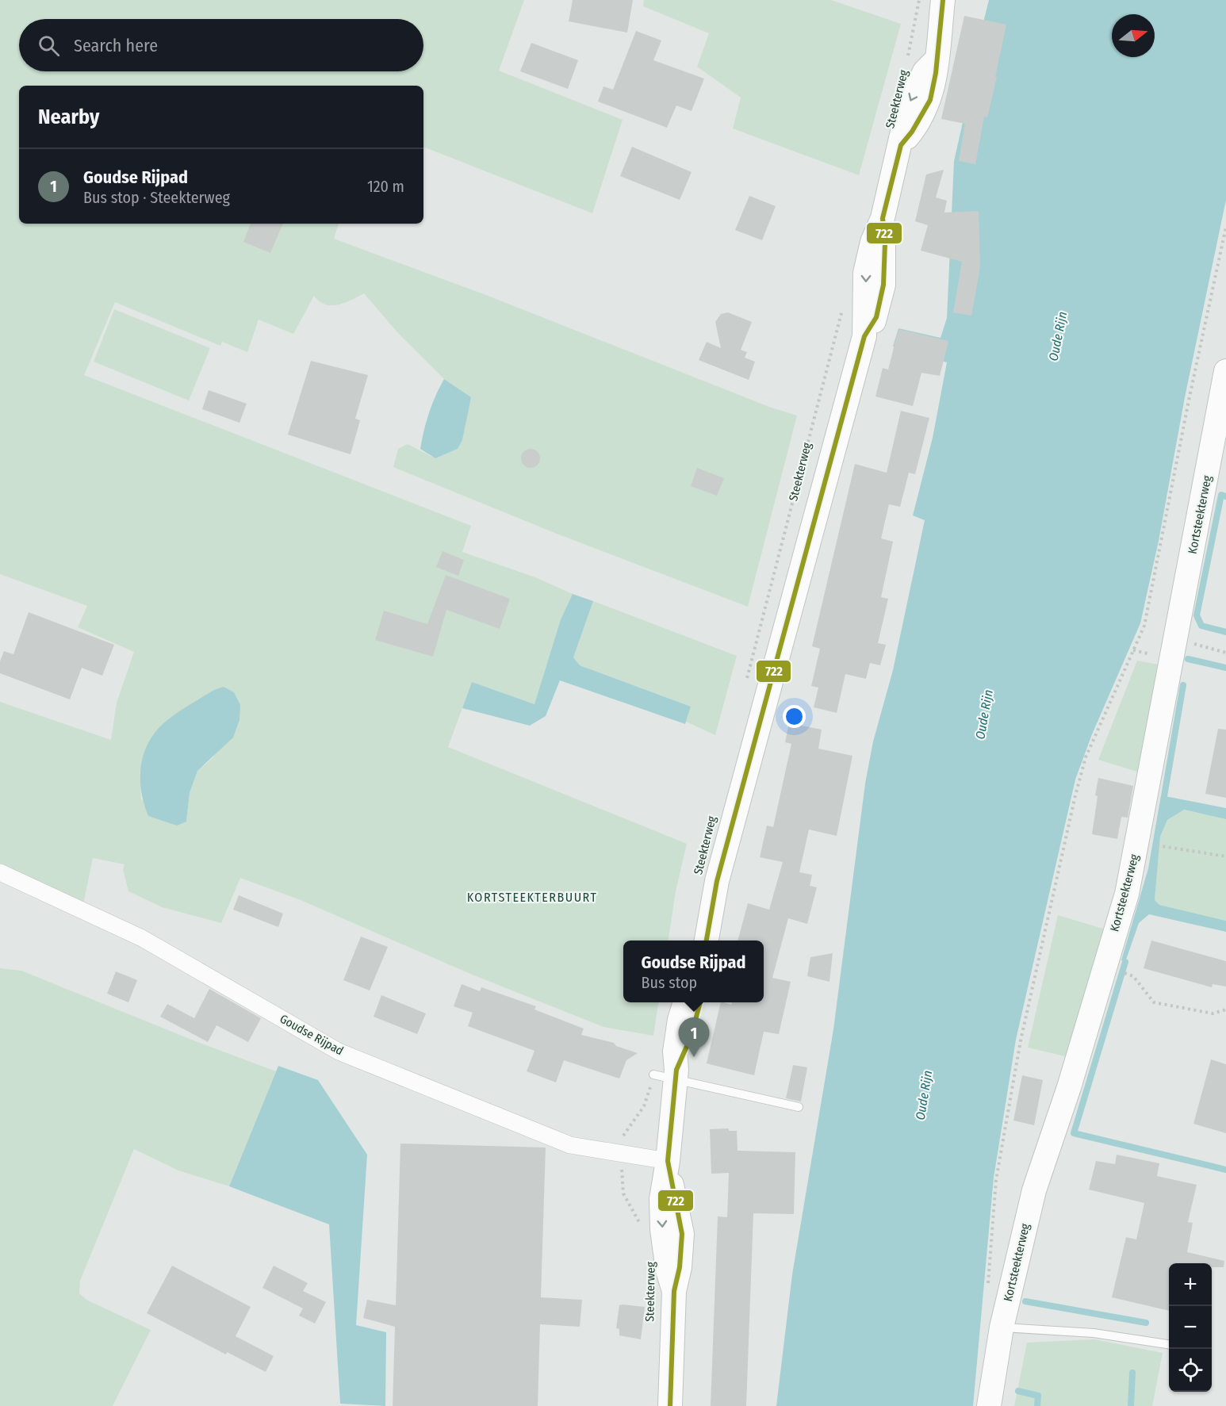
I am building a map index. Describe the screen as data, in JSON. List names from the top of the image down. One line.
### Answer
{"streets":{"main road":["Steekterweg","Kortsteekterweg"],"street":["Goudse Rijpad"]},"crossings":[["Steekterweg","Goudse Rijpad"]],"districts":["KORTSTEEKTERBUURT"],"water":["Oude Rijn"],"lines":["transit line 722"],"north":"right","page":{"search":"Search here","heading":"Nearby","list":[{"mark":"1","name":"Goudse Rijpad","note":"Bus stop · Steekterweg","value":"120 m"}],"popup":["Goudse Rijpad","Bus stop"],"pins":"1","map_buttons":["+","−"]}}
